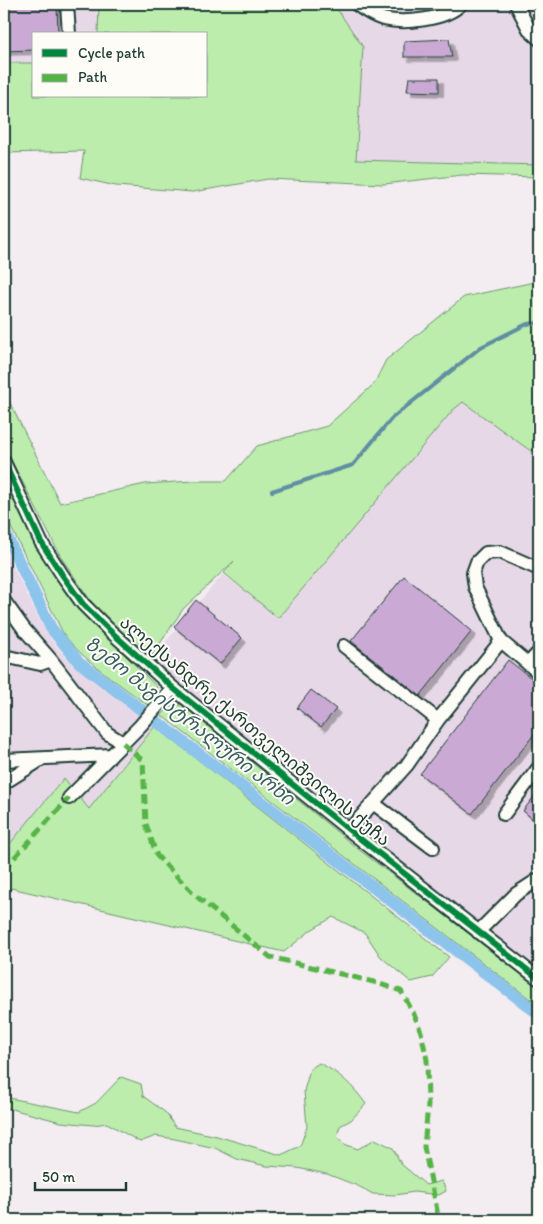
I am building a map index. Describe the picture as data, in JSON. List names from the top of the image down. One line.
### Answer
{"streets":{"street":["ალექსანდრე ქართველიშვილის ქუჩა"]},"water":["ზემო მაგისტრალური არხი"],"legend":["Cycle path","Path"],"scale_bar":"50 m"}
